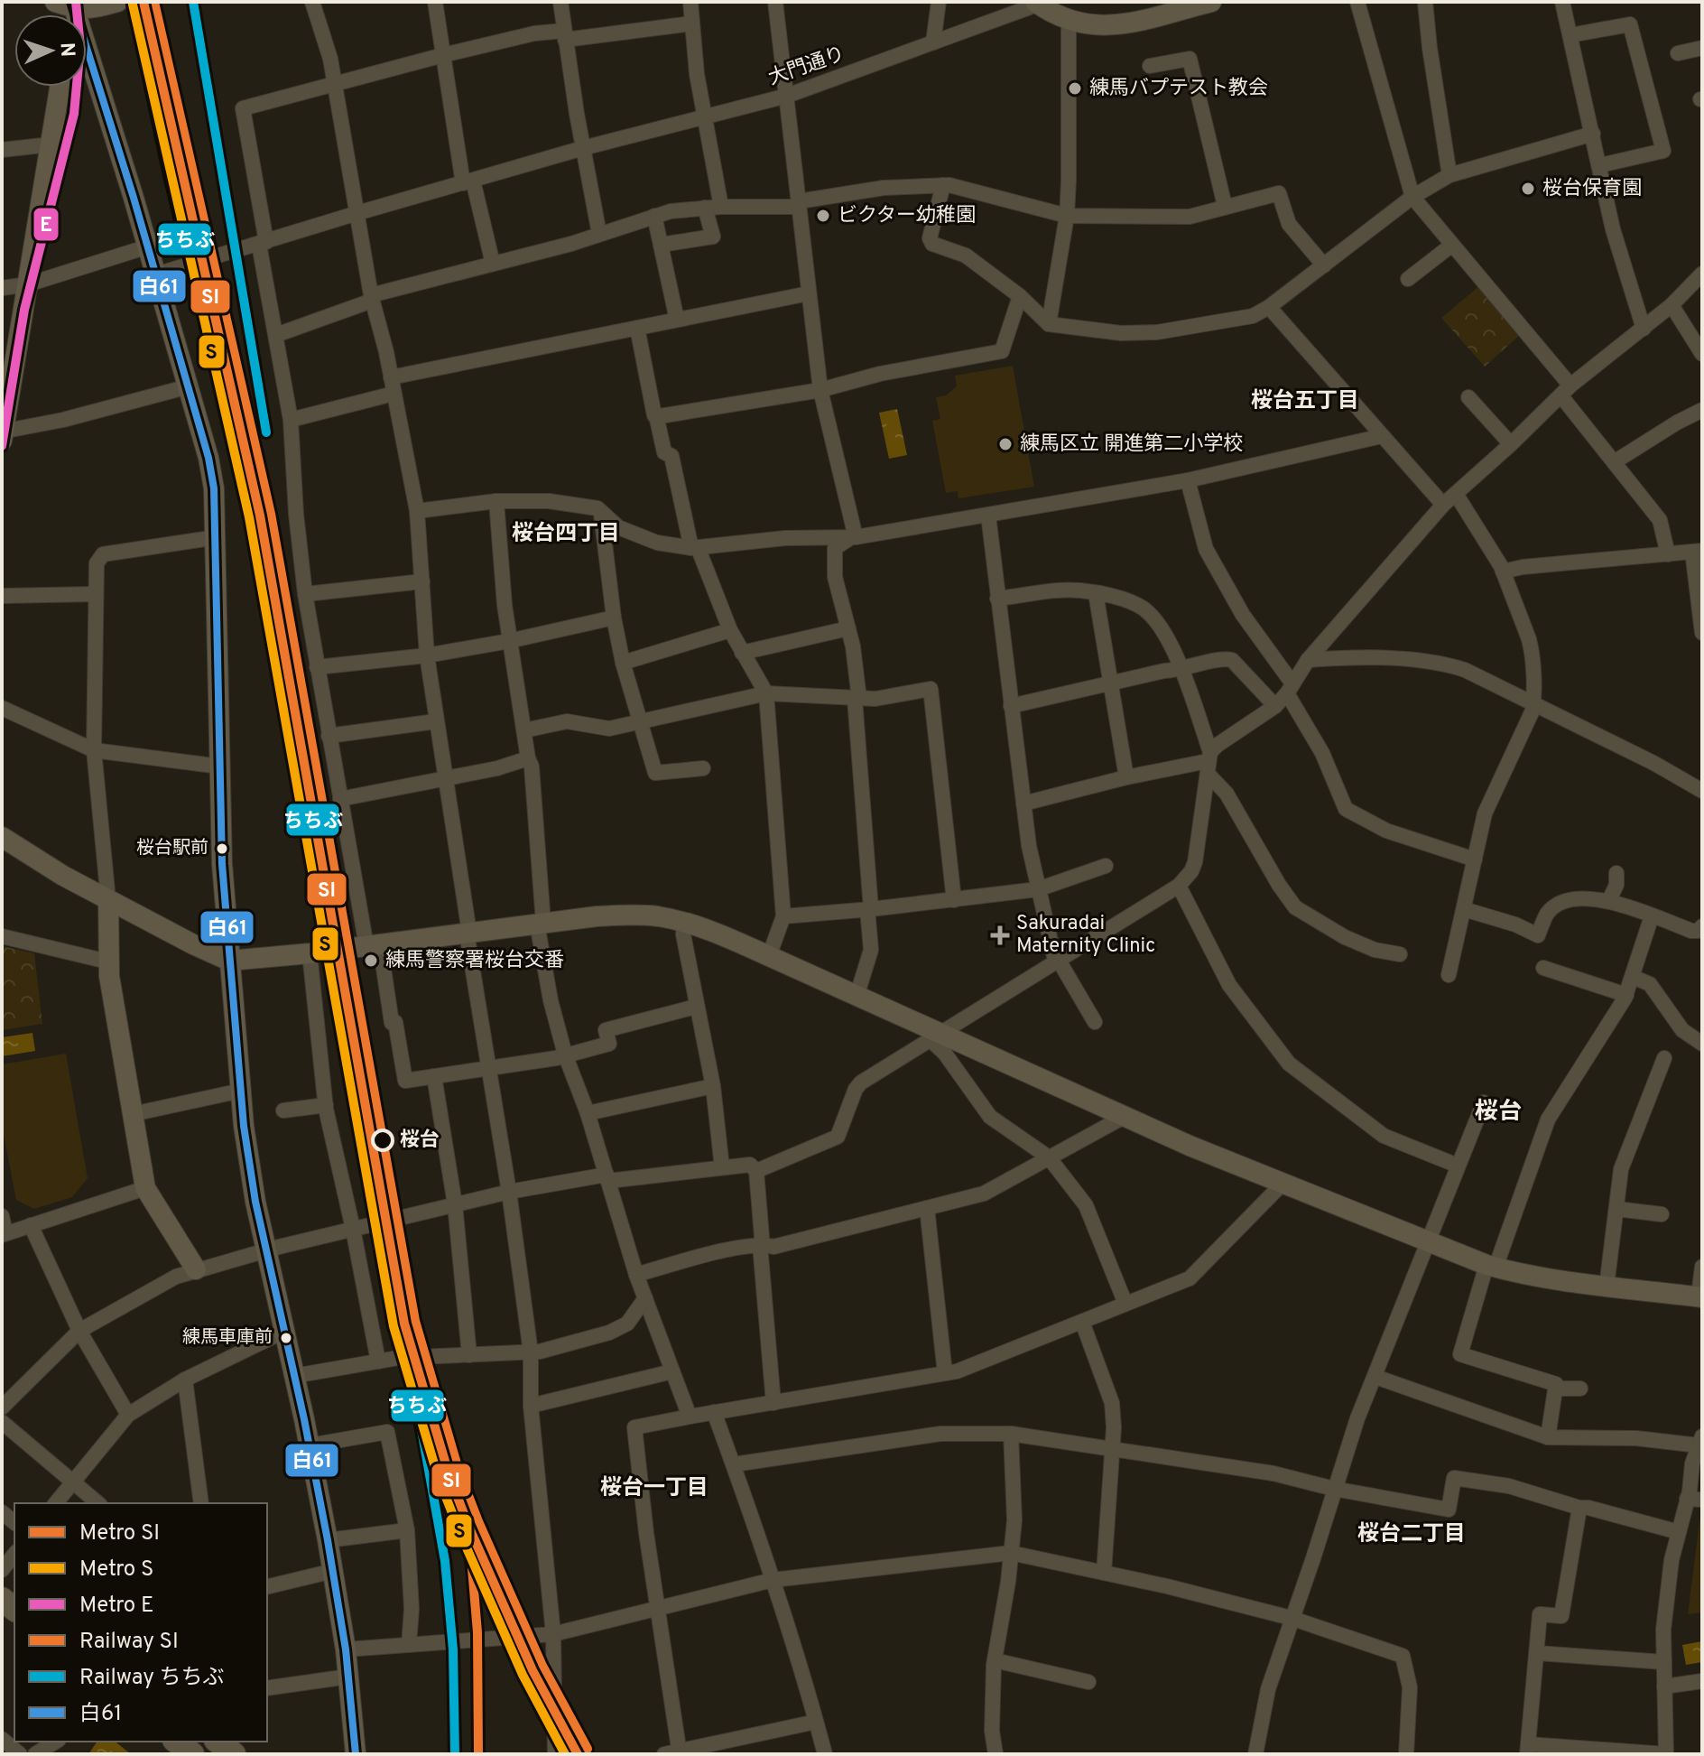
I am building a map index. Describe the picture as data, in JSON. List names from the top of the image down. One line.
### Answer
{"streets":{"street":["大門通り"]},"districts":["桜台五丁目","桜台四丁目","桜台","桜台一丁目","桜台二丁目"],"places":{"other":["練馬バプテスト教会","桜台保育園","ビクター幼稚園","練馬区立 開進第二小学校","桜台駅前","練馬警察署桜台交番","桜台","練馬車庫前"],"health":["Sakuradai Maternity Clinic"]},"lines":["metro line SI","metro line E","rail line SI","rail line ちちぶ","transit line 白61","metro line S"],"legend":["Metro SI","Metro S","Metro E","Railway SI","Railway ちちぶ","白61"],"north":"right"}
